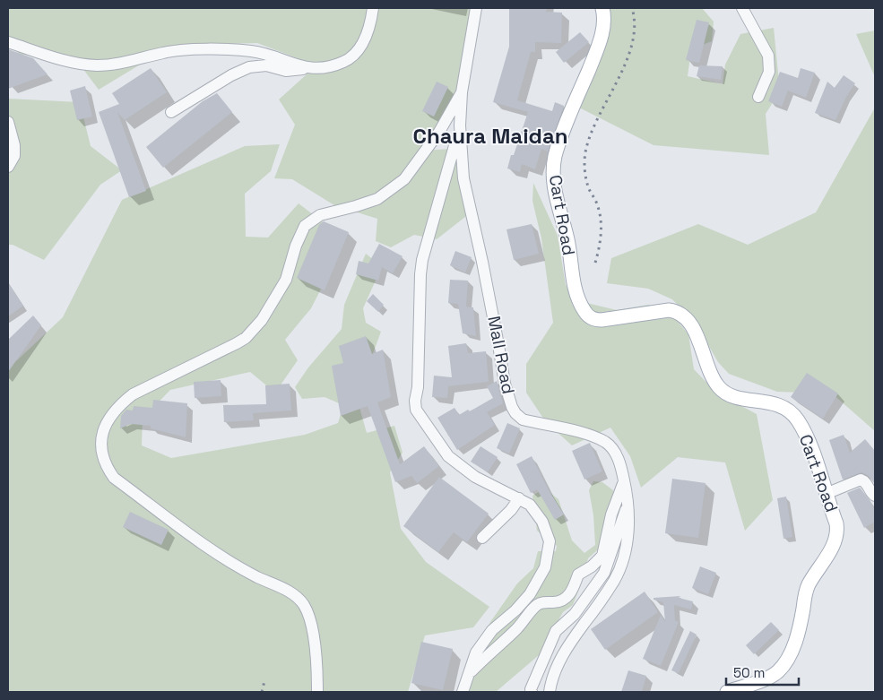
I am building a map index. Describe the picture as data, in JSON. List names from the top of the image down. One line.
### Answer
{"streets":{"main road":["Cart Road"],"street":["Mall Road"]},"districts":["Chaura Maidan"],"scale_bar":"50 m"}
